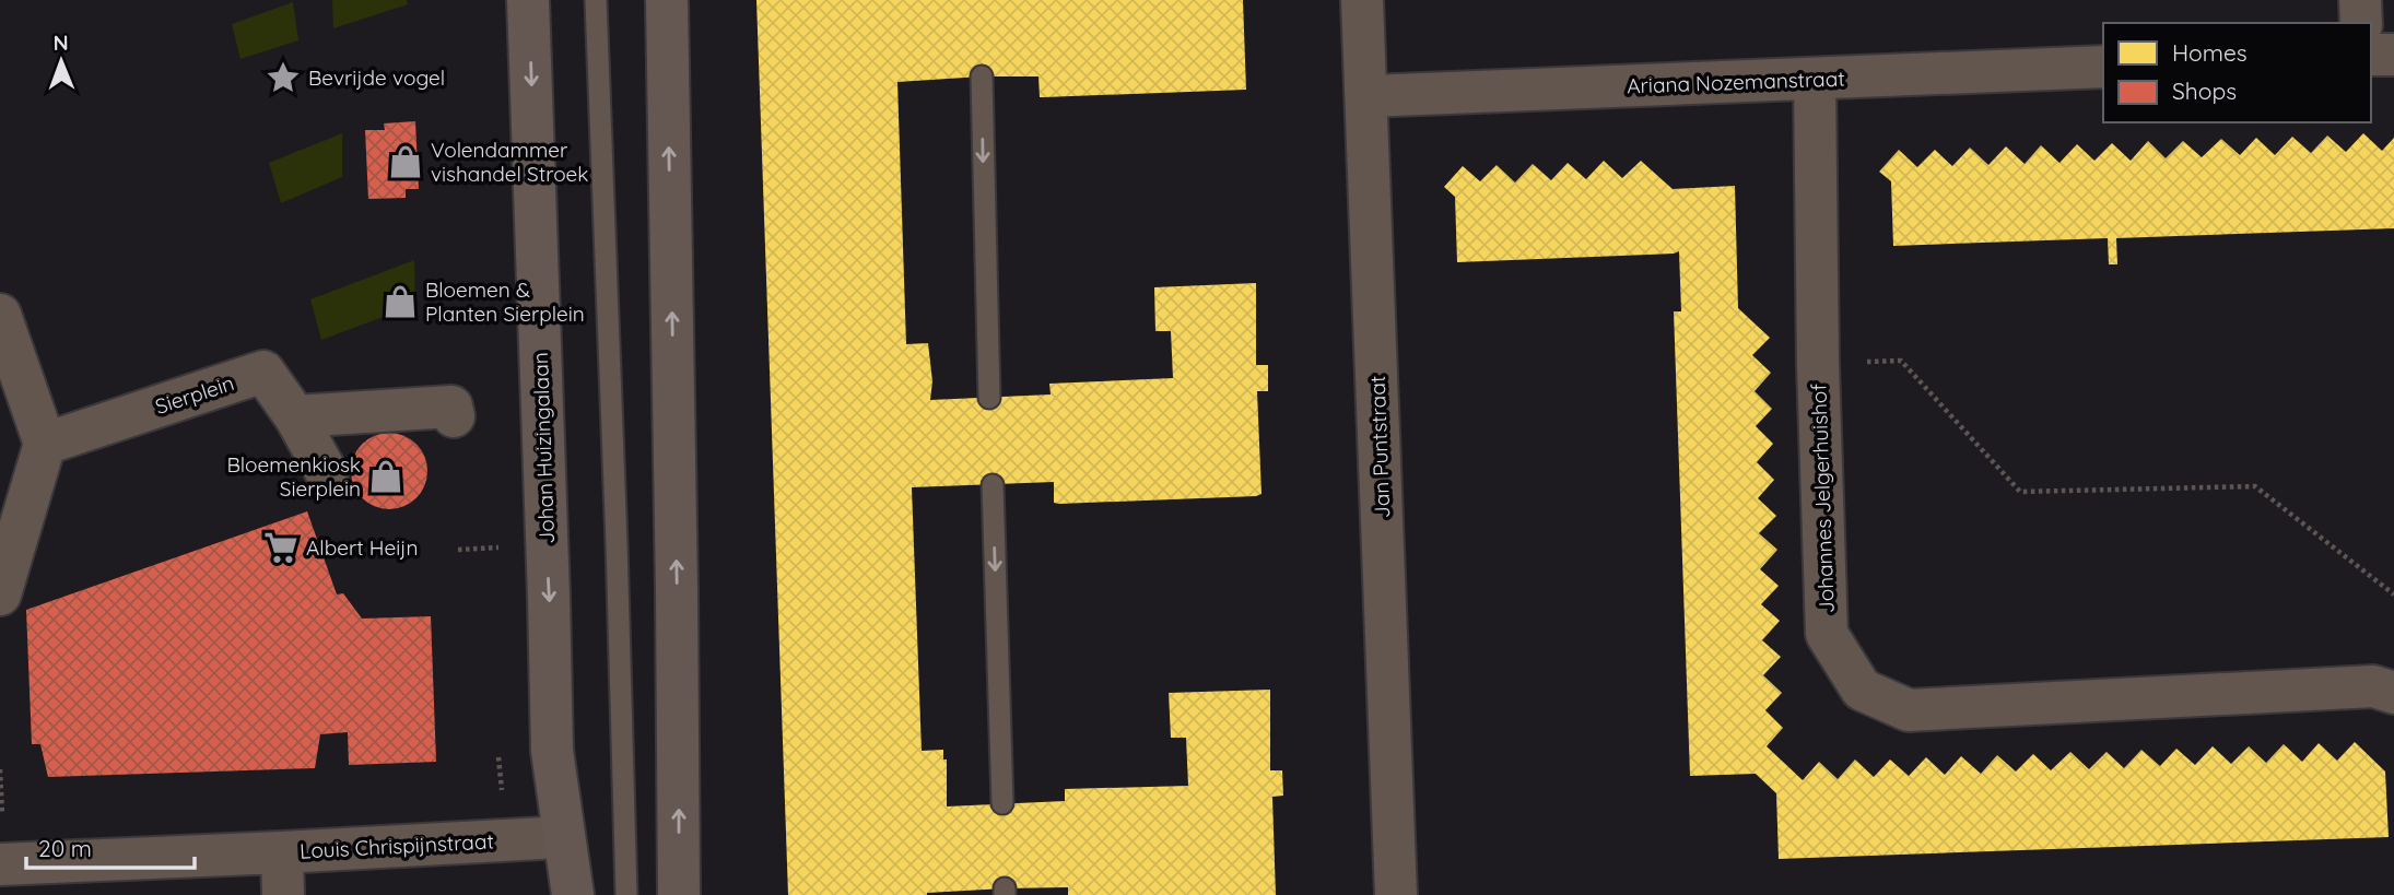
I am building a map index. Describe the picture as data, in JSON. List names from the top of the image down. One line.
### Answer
{"streets":{"main road":["Johan Huizingalaan"],"street":["Ariana Nozemanstraat","Sierplein","Jan Puntstraat","Johannes Jelgerhuishof","Louis Chrispijnstraat"]},"crossings":[["Ariana Nozemanstraat","Jan Puntstraat"],["Ariana Nozemanstraat","Johannes Jelgerhuishof"],["Johan Huizingalaan","Louis Chrispijnstraat"]],"places":{"place":["Bevrijde vogel"],"shop":["Volendammer vishandel Stroek","Bloemen & Planten Sierplein","Bloemenkiosk Sierplein"],"supermarket":["Albert Heijn"]},"legend":["Homes","Shops"],"scale_bar":"20 m","north":"top"}
